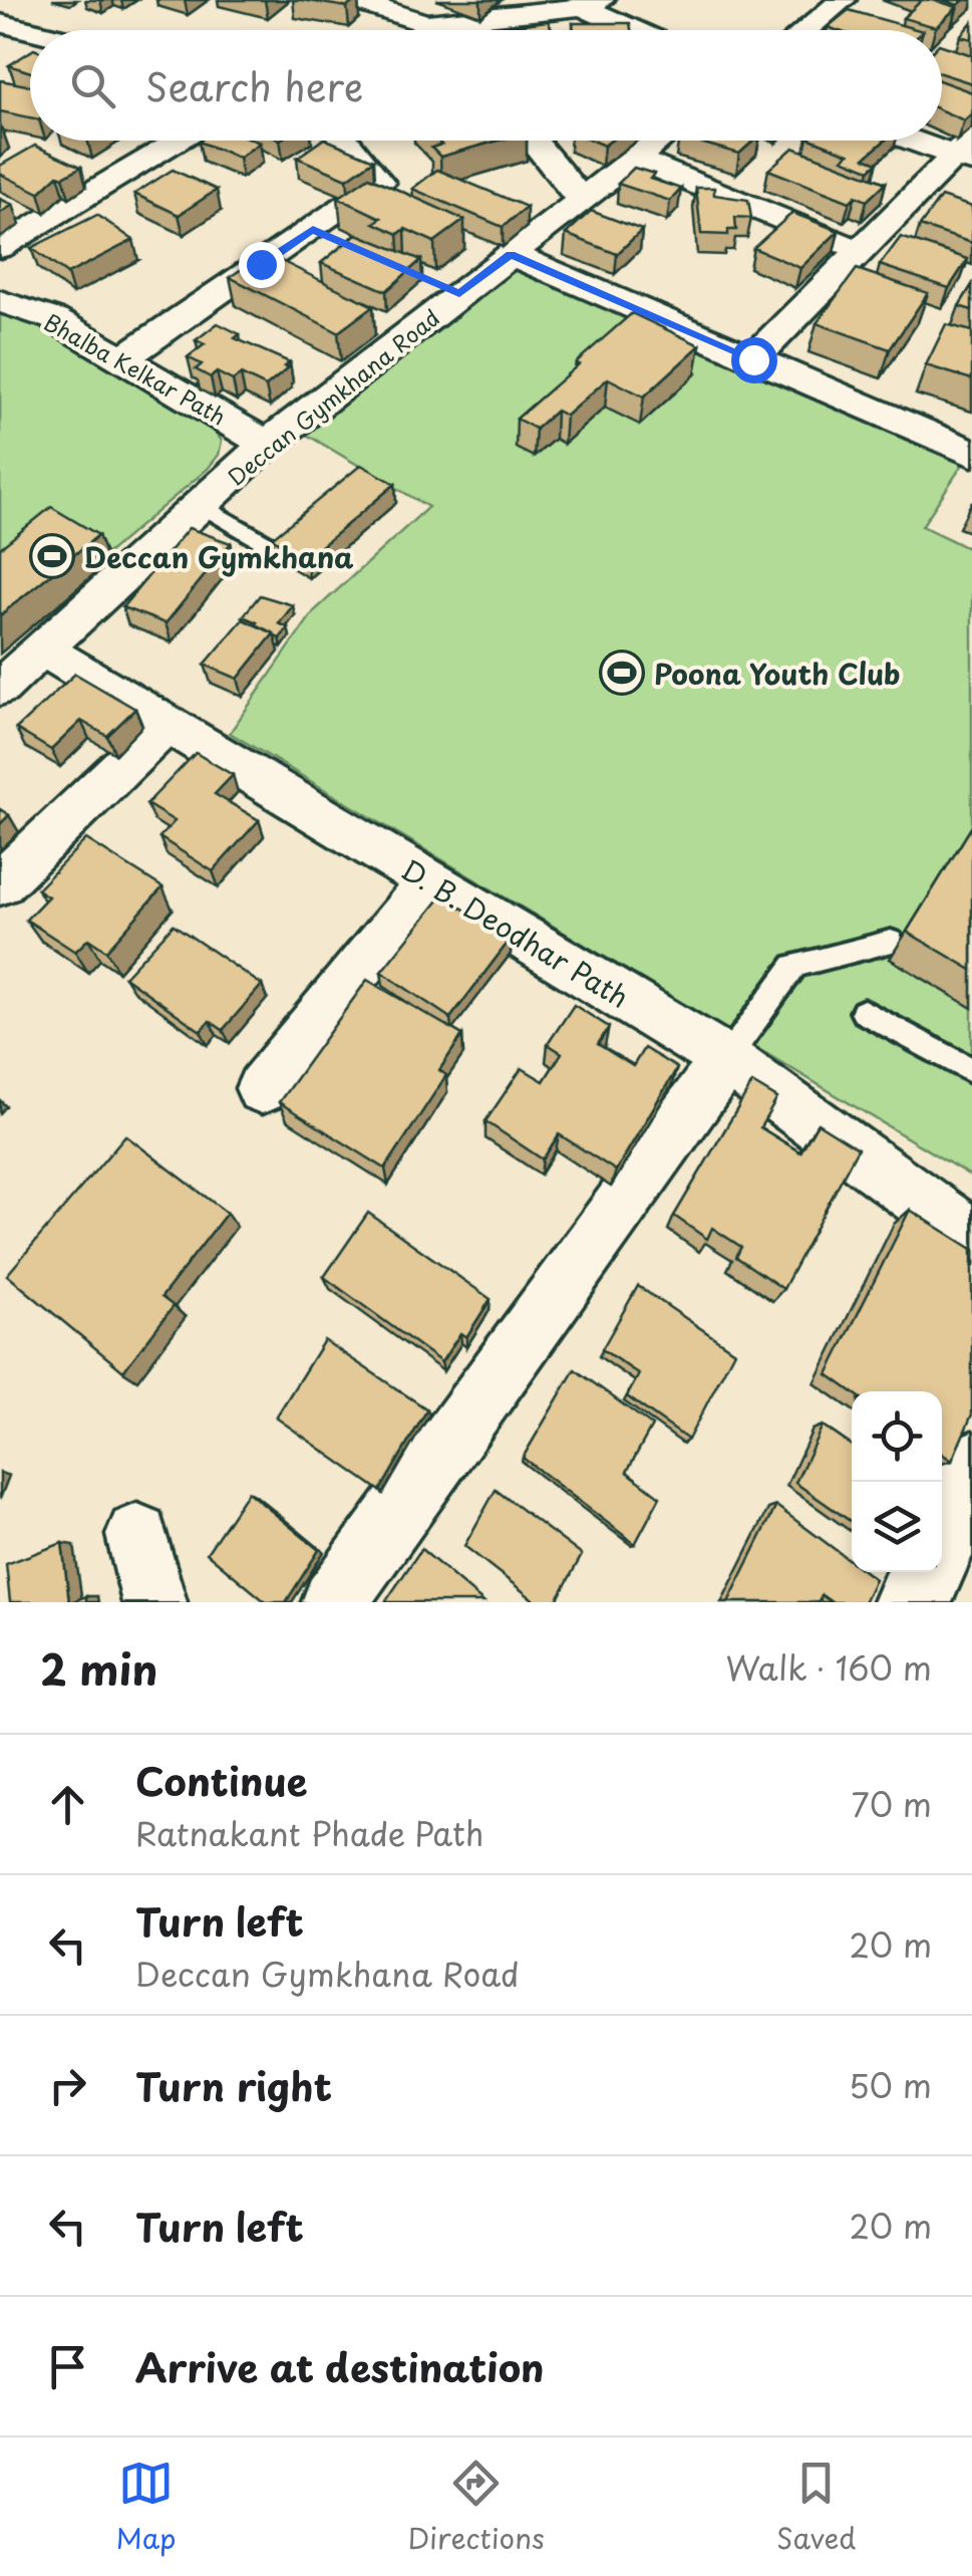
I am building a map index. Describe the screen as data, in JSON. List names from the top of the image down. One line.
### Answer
{"streets":{"street":["Bhalba Kelkar Path","Deccan Gymkhana Road","D. B. Deodhar Path"]},"crossings":[["Bhalba Kelkar Path","Deccan Gymkhana Road"],["Deccan Gymkhana Road","D. B. Deodhar Path"]],"places":{"sports":["Deccan Gymkhana","Poona Youth Club"]},"page":{"search":"Search here","heading":["2 min","Walk · 160 m"],"list":[["Continue","Ratnakant Phade Path","70 m"],["Turn left","Deccan Gymkhana Road","20 m"],["Turn right","50 m"],["Turn left","20 m"],"Arrive at destination"],"nav":["Map","Directions","Saved"]}}
